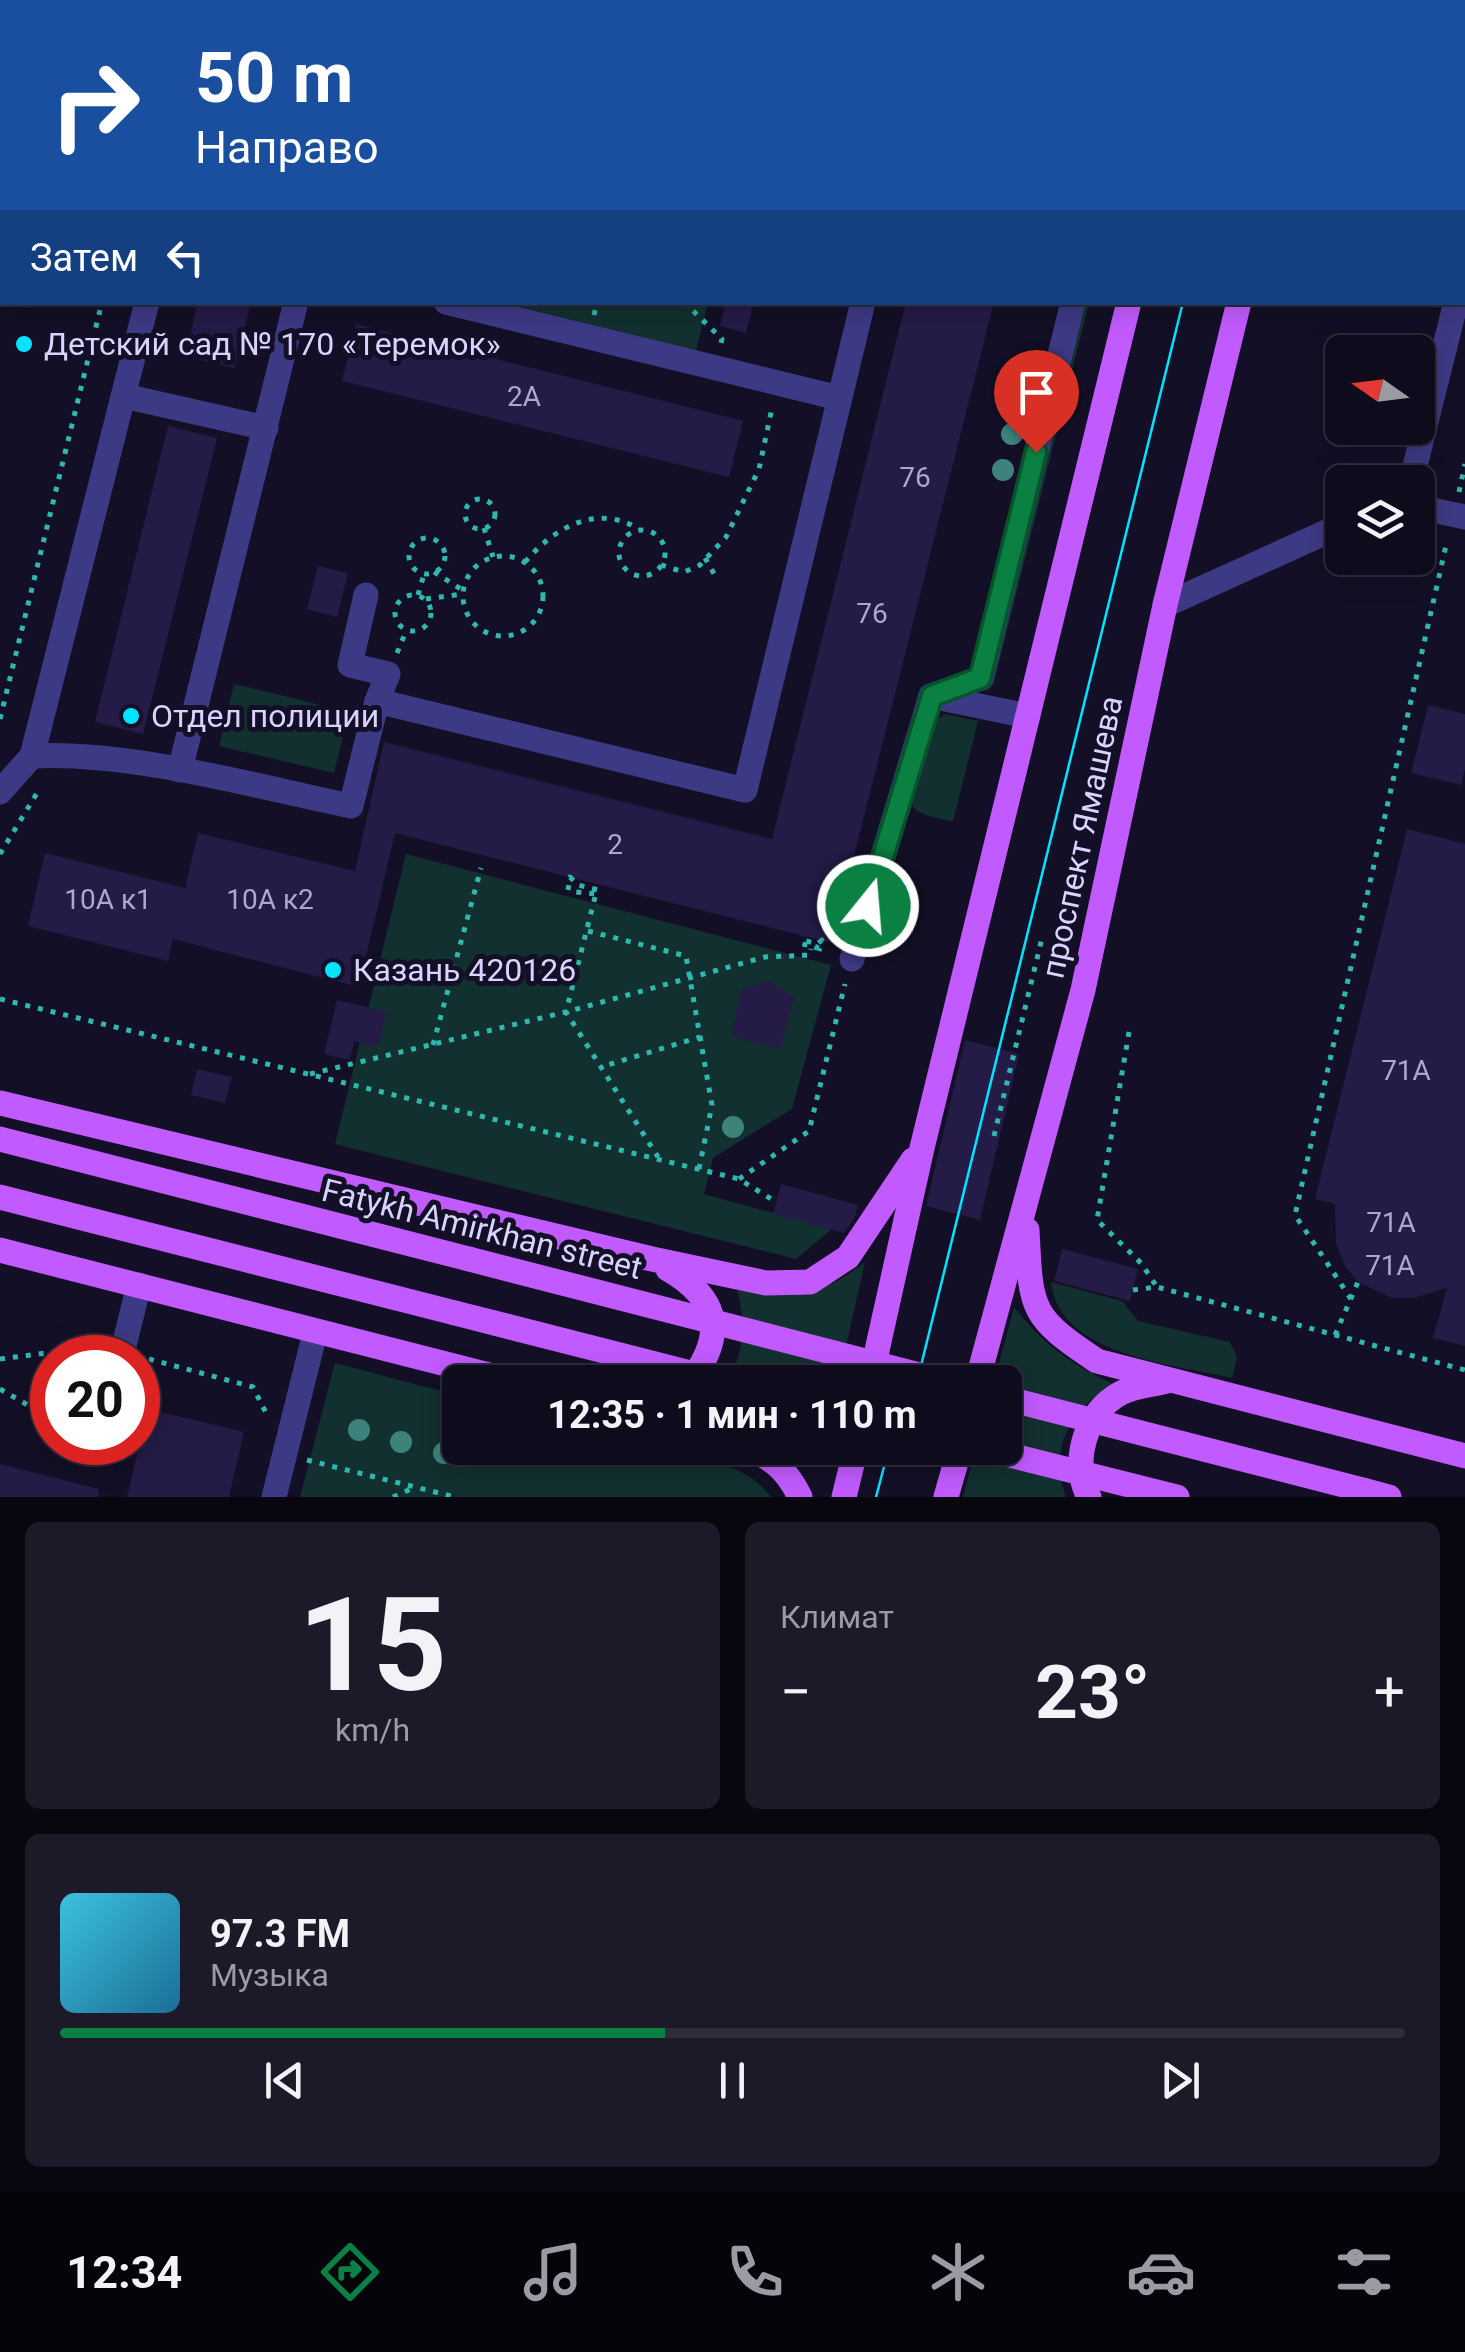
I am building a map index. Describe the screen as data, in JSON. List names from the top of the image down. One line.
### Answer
{"streets":{"main road":["проспект Ямашева","Fatykh Amirkhan street"]},"places":["Детский сад № 170 «Теремок»","Отдел полиции","Казань 420126"],"house_numbers":["2А","76","76","2","10А к1","10А к2","71А","71А","71А"],"north":"left","page":{"turn":["50 m","Направо"],"then":"Затем","limit":"20","trip":"12:35 · 1 мин · 110 m","tile":[["15","km/h"],"Климат"],"heat":["−","23°","+"],"song":["97.3 FM","Музыка"],"tabs":"12:34"}}
